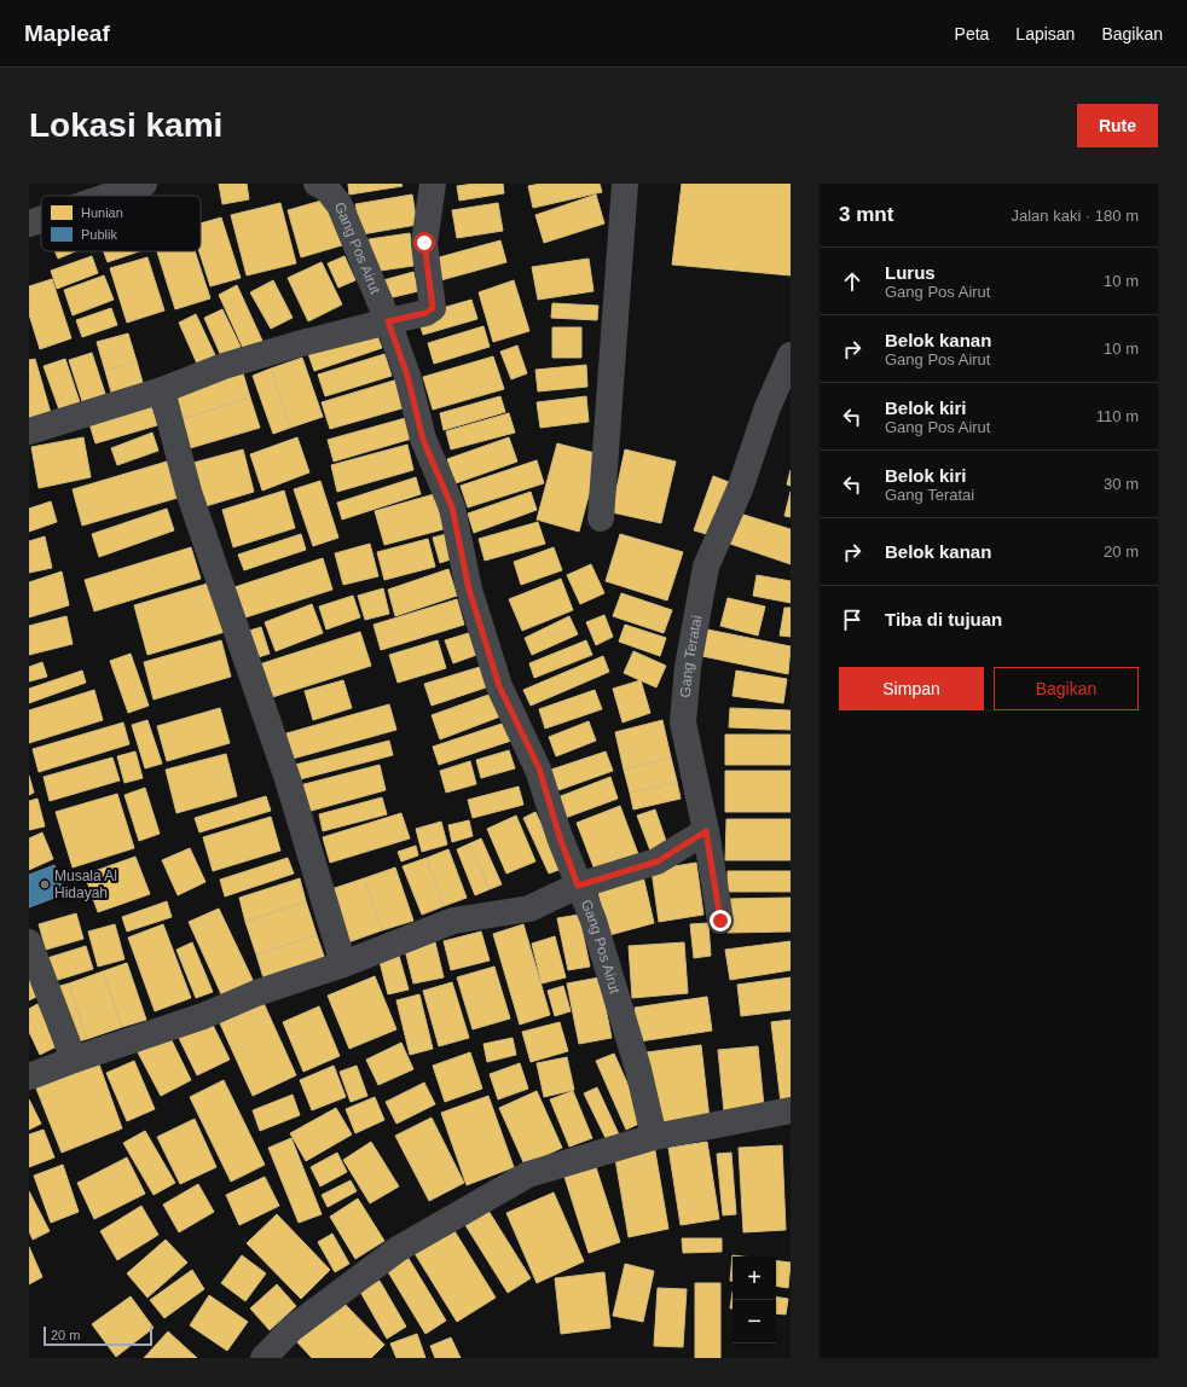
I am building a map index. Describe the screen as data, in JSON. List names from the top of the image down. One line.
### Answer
{"streets":{"street":["Gang Pos Airut","Gang Teratai"]},"places":["Musala Al Hidayah"],"legend":["Hunian","Publik"],"scale_bar":"20 m","page":{"header":"Mapleaf","nav":["Peta","Lapisan","Bagikan"],"buttons":["Rute",["Simpan","Bagikan"]],"title":"Lokasi kami","heading":["3 mnt","Jalan kaki · 180 m"],"list":[["Lurus","Gang Pos Airut","10 m"],["Belok kanan","Gang Pos Airut","10 m"],["Belok kiri","Gang Pos Airut","110 m"],["Belok kiri","Gang Teratai","30 m"],["Belok kanan","20 m"],"Tiba di tujuan"],"map_buttons":["+","−"],"scale":"20 m"}}
